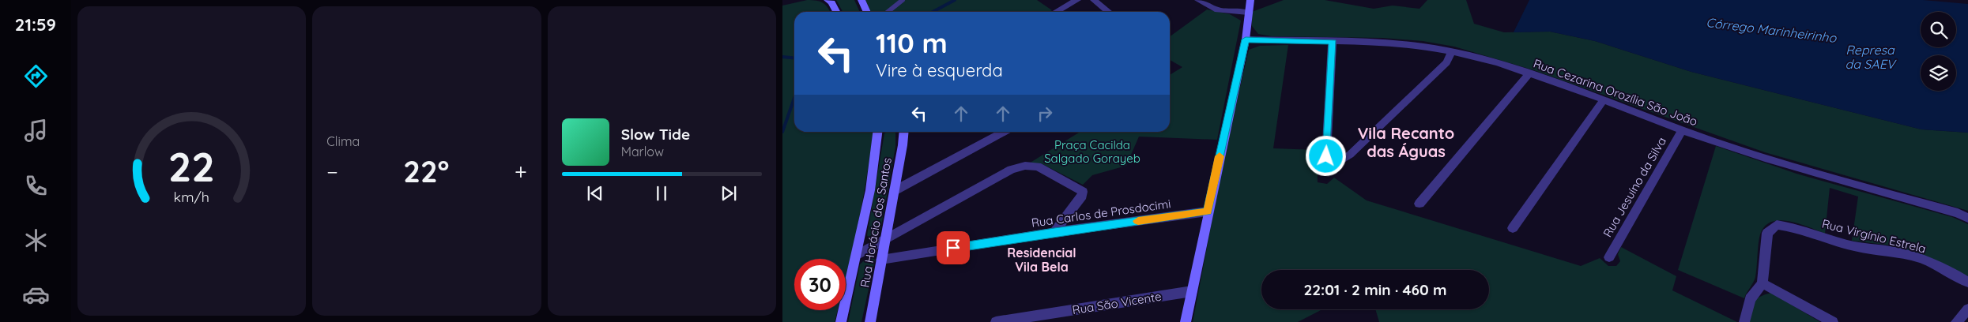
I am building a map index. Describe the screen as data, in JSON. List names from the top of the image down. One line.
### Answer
{"streets":{"main road":["Rua Horácio dos Santos"],"street":["Rua Cezarina Orozília São João","Rua Jesuíno da Silva","Rua Carlos de Prosdocimi","Rua Virgínio Estrela","Rua São Vicente"]},"crossings":[["Rua Cezarina Orozília São João","Rua Jesuíno da Silva"],["Rua Carlos de Prosdocimi","Rua Horácio dos Santos"]],"districts":["Vila Recanto das Águas","Residencial Vila Bela"],"water":["Córrego Marinheirinho","Represa da SAEV"],"parks":["Praça Cacilda Salgado Gorayeb"],"page":{"tabs":"21:59","tile":"Clima","turn":["110 m","Vire à esquerda"],"song":["Slow Tide","Marlow"],"heat":["−","22°","+"],"limit":"30","trip":"22:01 · 2 min · 460 m","gauge":["22","km/h"]}}
